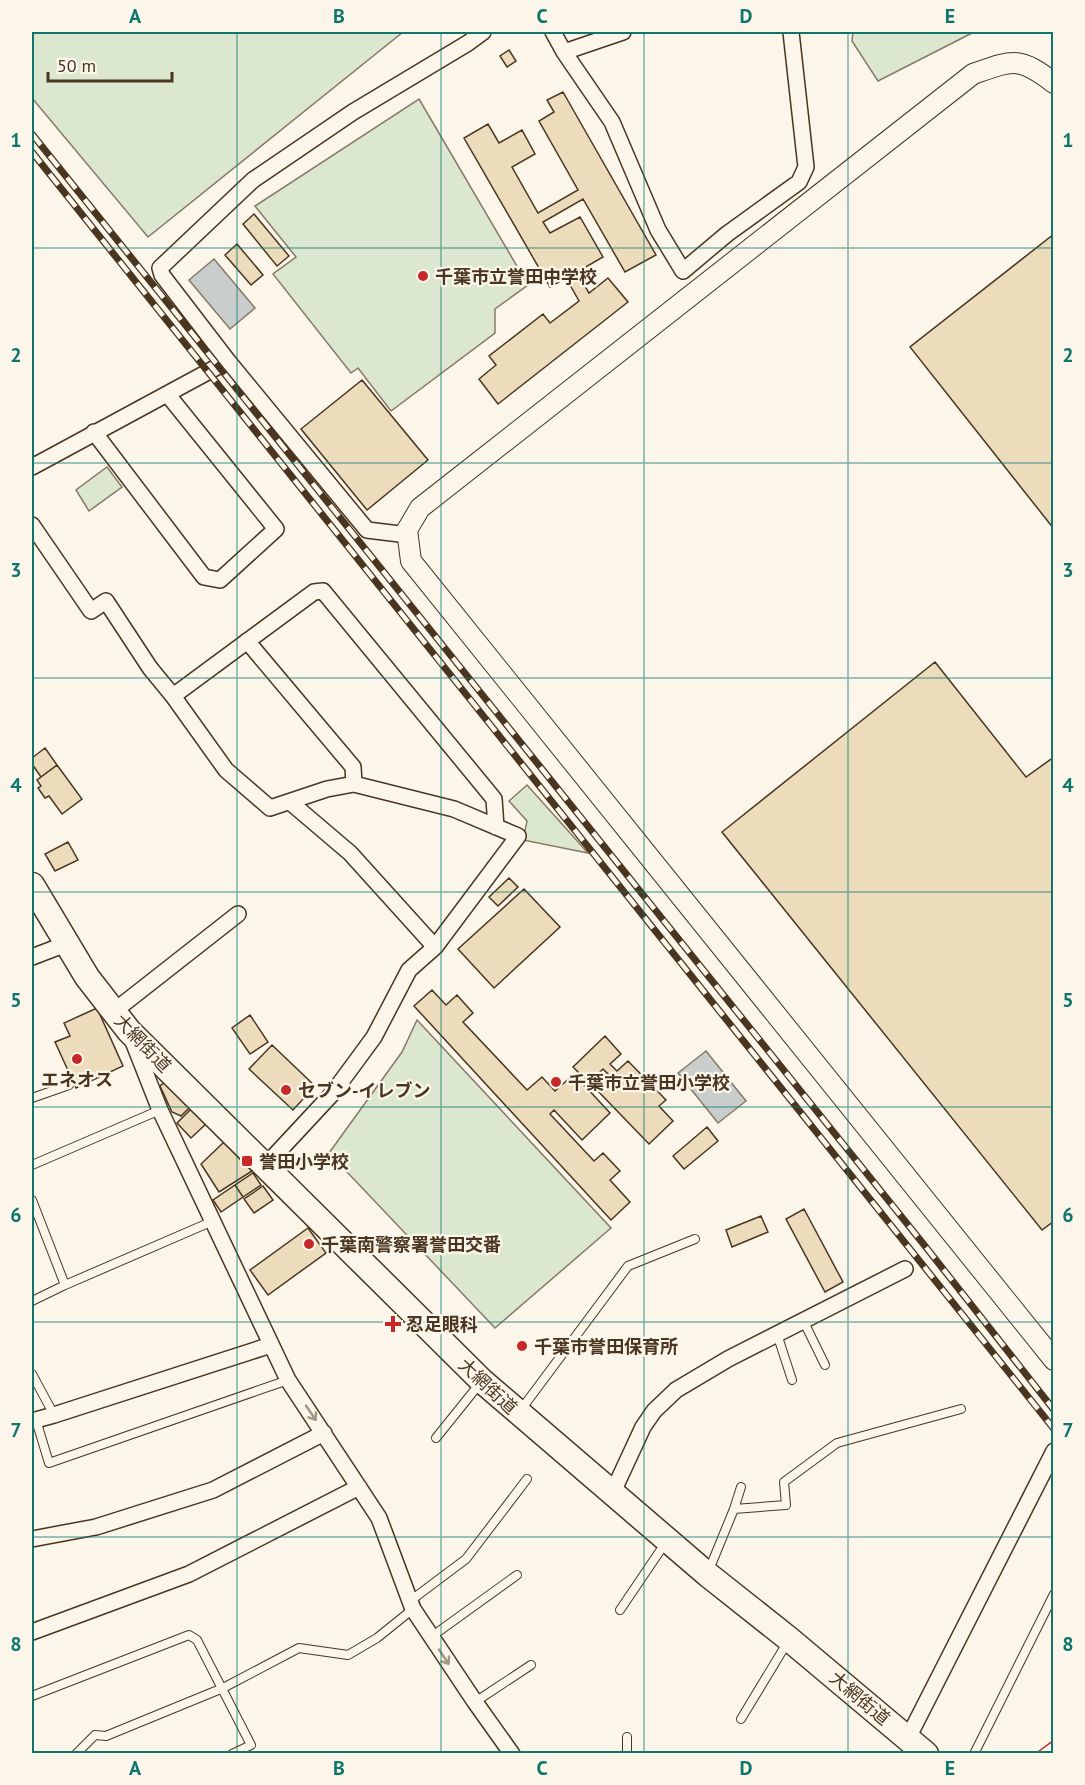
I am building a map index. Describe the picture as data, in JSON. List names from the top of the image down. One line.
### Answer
{"streets":{"main road":["大網街道"]},"places":{"other":["千葉市立誉田中学校","エネオス","千葉市立誉田小学校","セブン-イレブン","千葉南警察署誉田交番","千葉市誉田保育所"],"transit":["誉田小学校"],"health":["忍足眼科"]},"scale_bar":"50 m","grid":{"columns":["A","B","C","D","E"],"rows":["1","2","3","4","5","6","7","8"]}}
